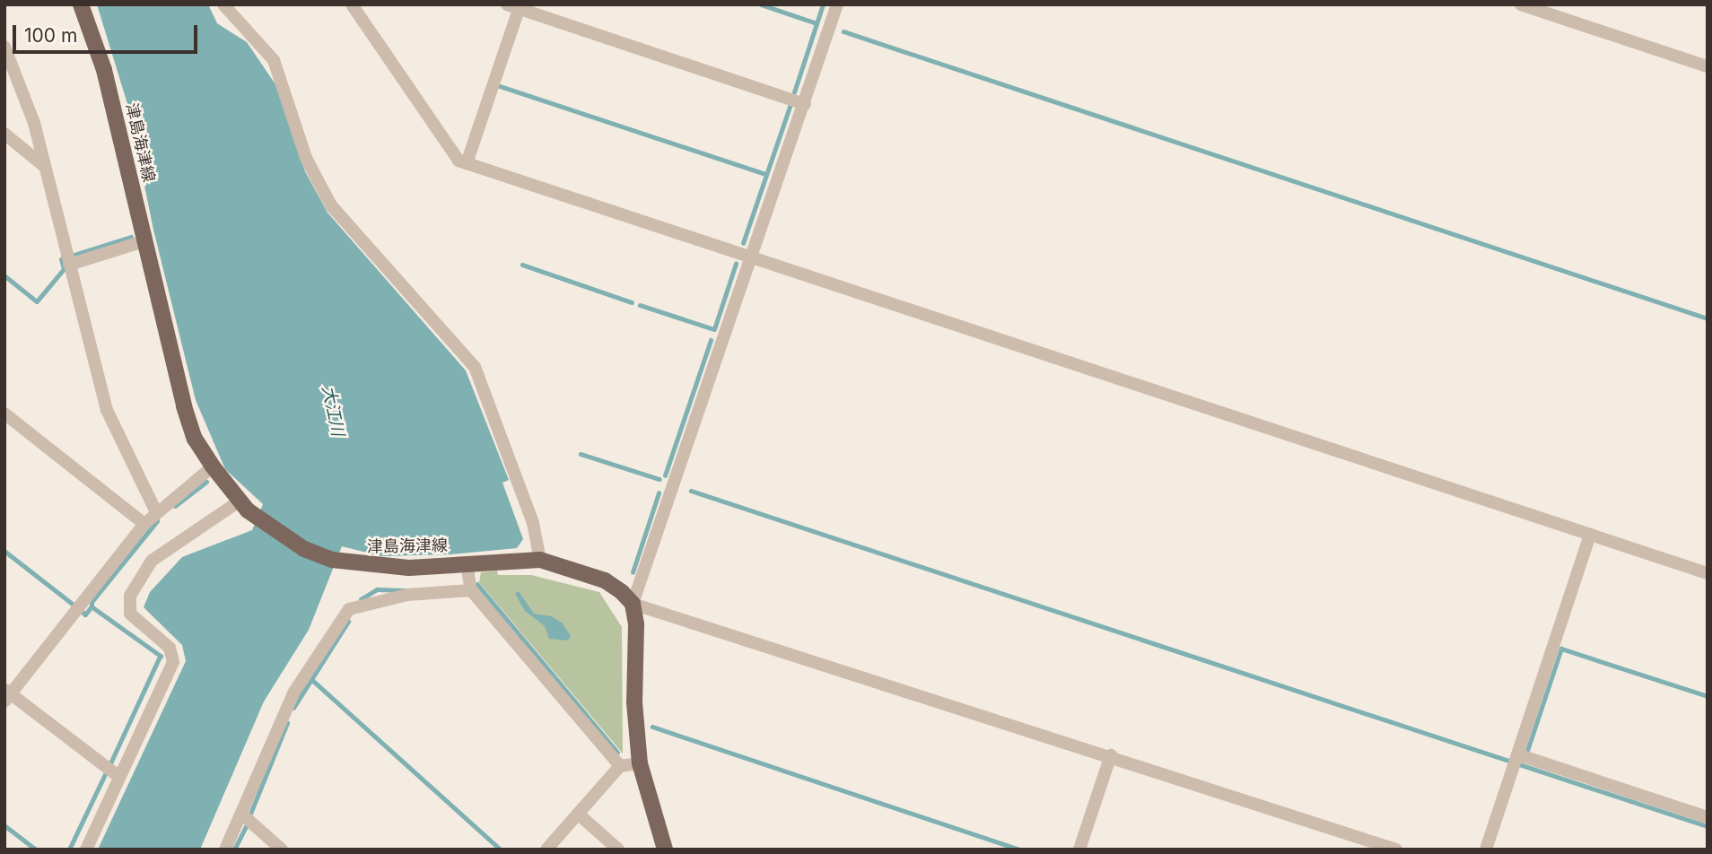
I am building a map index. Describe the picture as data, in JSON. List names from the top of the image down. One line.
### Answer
{"streets":{"main road":["津島海津線"]},"water":["大江川"],"scale_bar":"100 m"}
